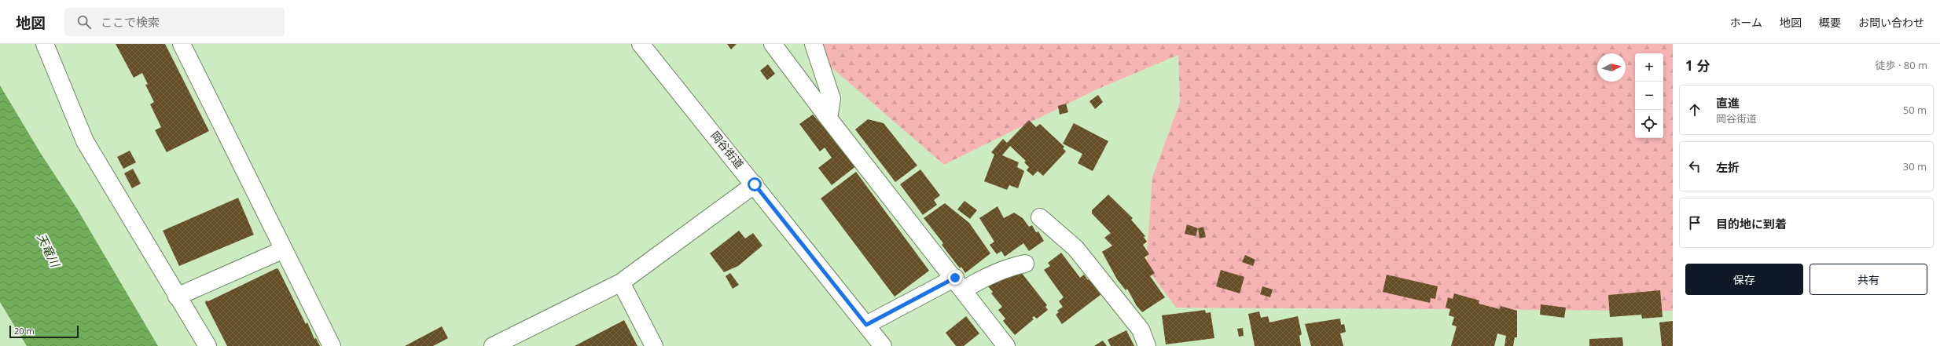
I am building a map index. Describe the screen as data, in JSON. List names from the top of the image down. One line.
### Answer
{"streets":{"street":["岡谷街道"]},"water":["天竜川"],"scale_bar":"20 m","north":"right","page":{"header":"地図","search":"ここで検索","nav":["ホーム","地図","概要","お問い合わせ"],"heading":["1 分","徒歩 · 80 m"],"map_buttons":["+","−"],"list":[["直進","岡谷街道","50 m"],["左折","30 m"],"目的地に到着"],"buttons":["保存","共有"],"scale":"20 m"}}
